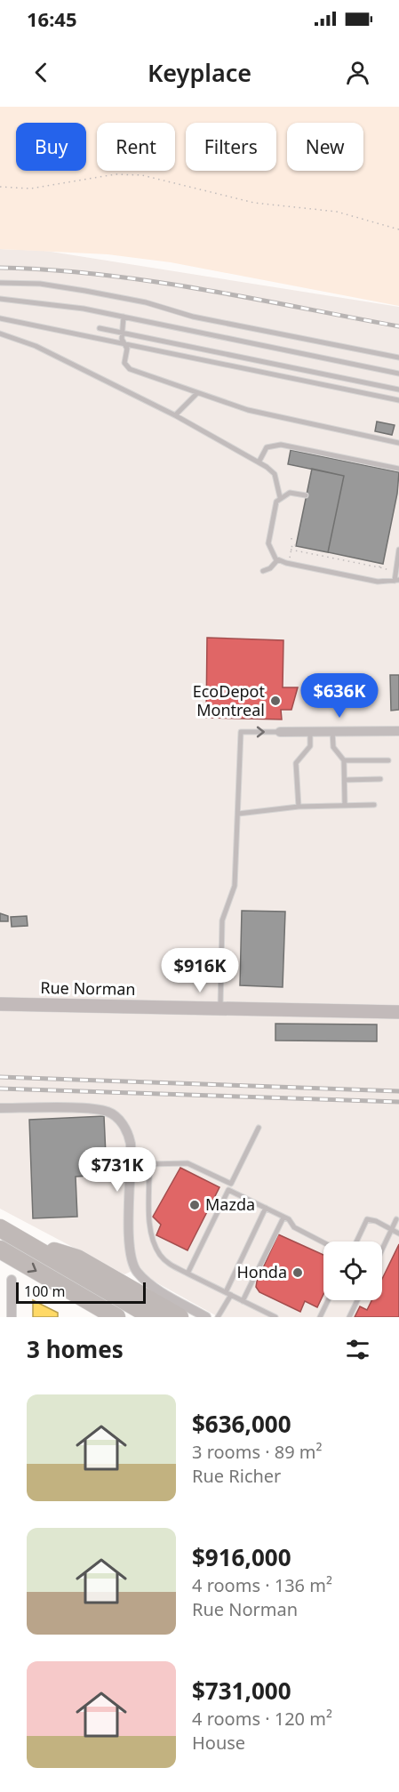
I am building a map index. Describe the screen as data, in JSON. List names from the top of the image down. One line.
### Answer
{"streets":{"street":["Rue Norman"]},"places":["EcoDepot Montreal","Mazda","Honda"],"scale_bar":"100 m","page":{"status":"16:45","header":"Keyplace","chip":["Buy","Rent","Filters","New"],"price":["$636K","$916K","$731K"],"scale":"100 m","heading":"3 homes","list":[{"name":"$636,000","note":"3 rooms · 89 m² · Rue Richer"},{"name":"$916,000","note":"4 rooms · 136 m² · Rue Norman"},{"name":"$731,000","note":"4 rooms · 120 m² · House"}]}}
